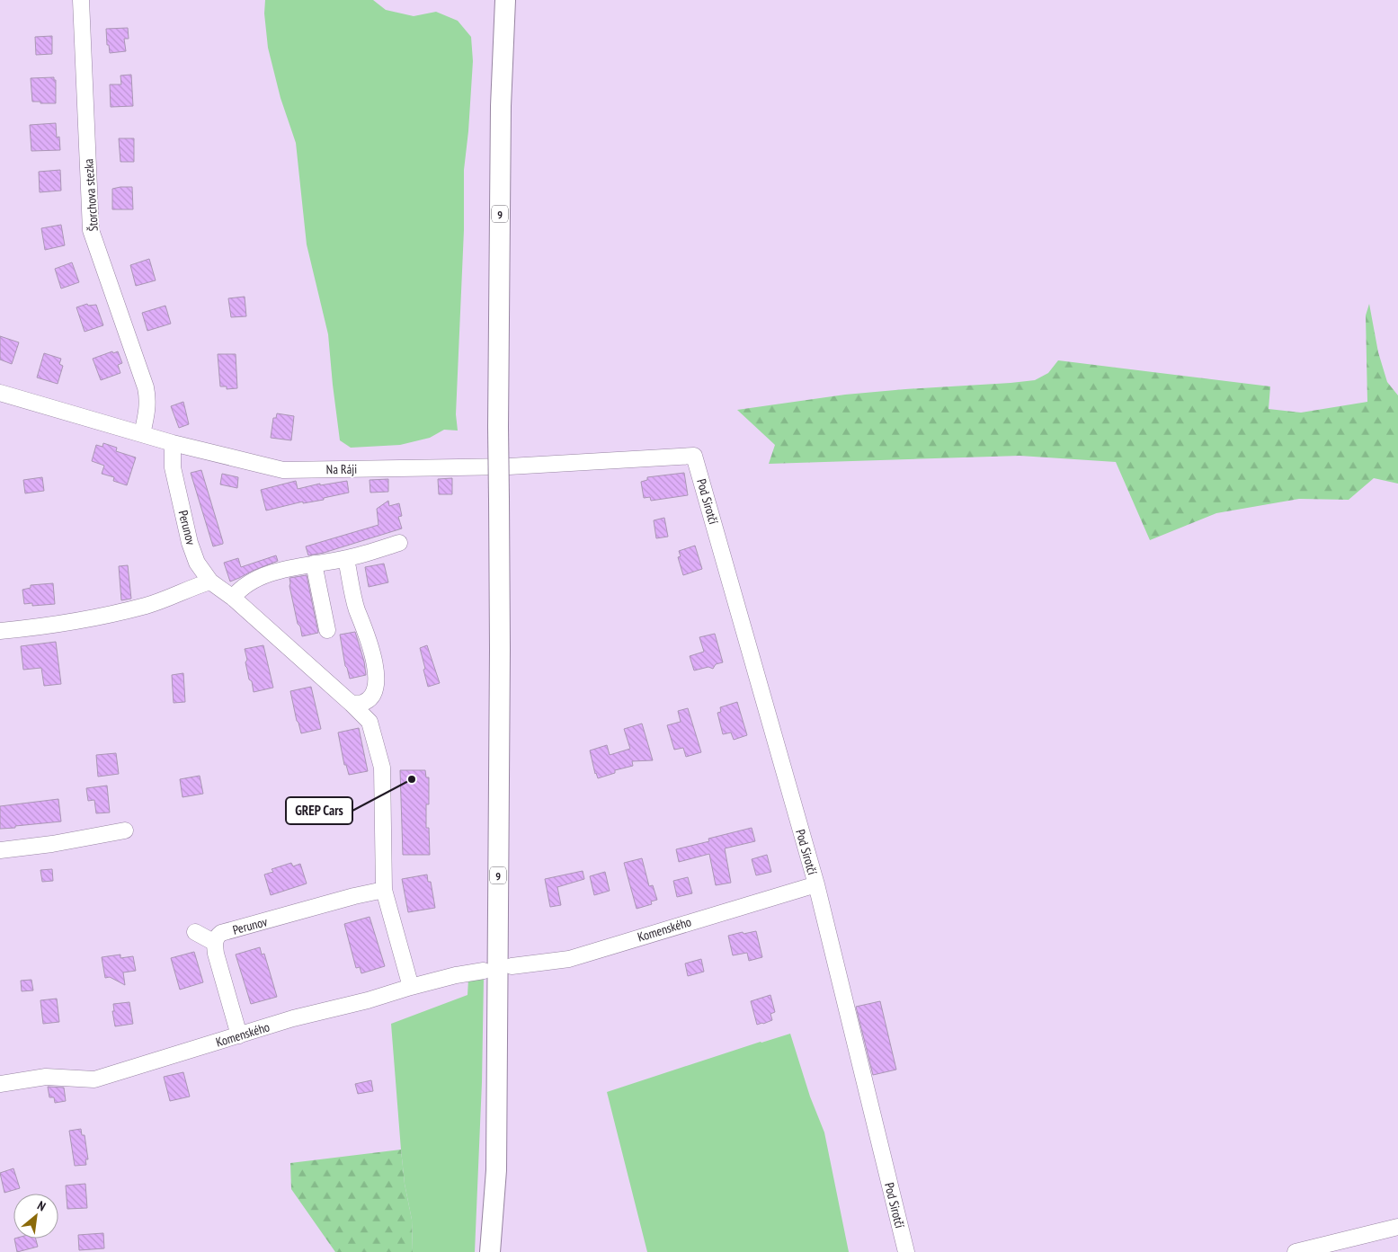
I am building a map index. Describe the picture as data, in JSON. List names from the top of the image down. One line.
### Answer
{"streets":{"main road":["9"],"street":["Štorchova stezka","Na Ráji","Pod Sirotčí","Perunov","Komenského"]},"crossings":[["Štorchova stezka","Na Ráji"],["Na Ráji","Pod Sirotčí"],["Na Ráji","Perunov"],["Pod Sirotčí","Komenského"],["Perunov","Komenského"]],"places":["GREP Cars"],"north":"top right"}
